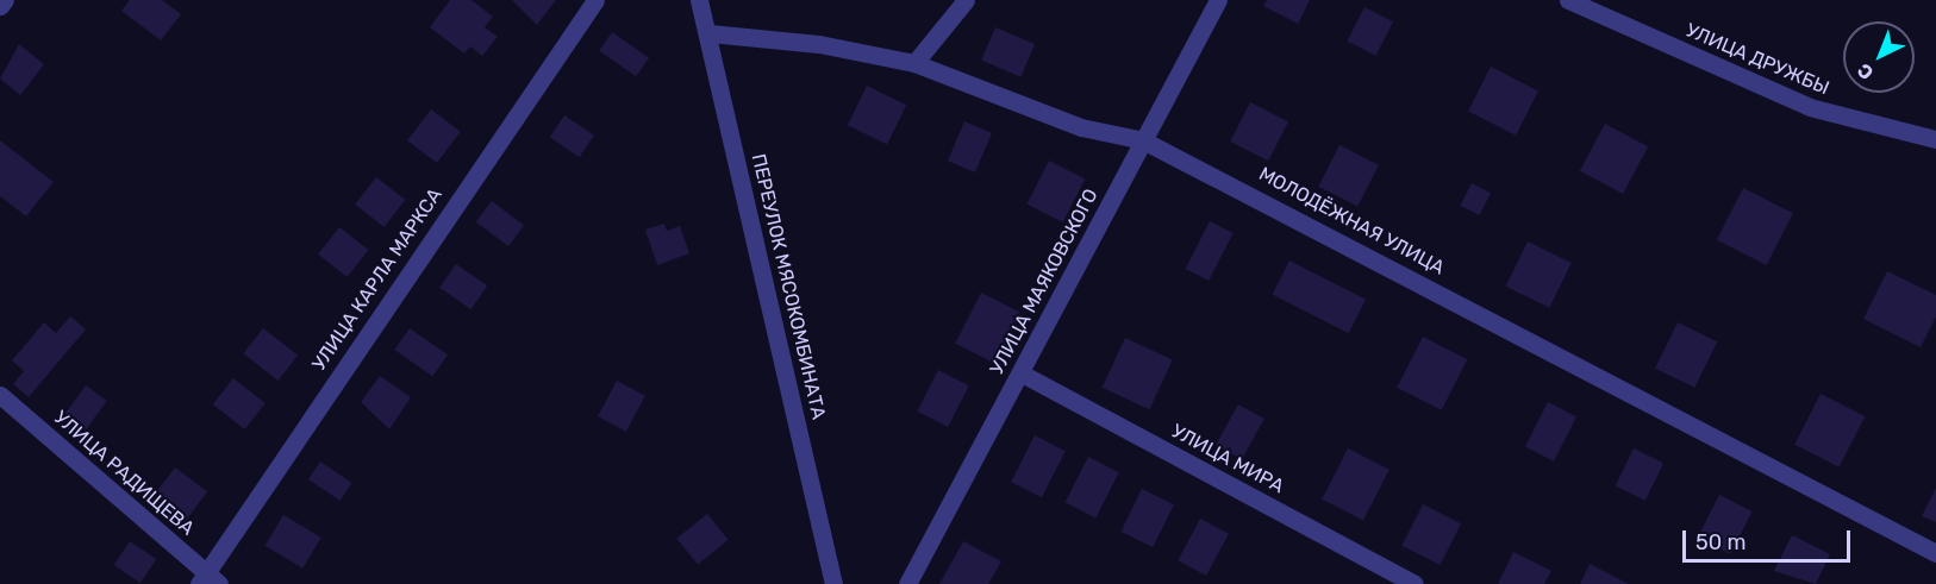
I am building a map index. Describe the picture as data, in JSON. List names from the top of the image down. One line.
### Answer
{"streets":{"street":["УЛИЦА ДРУЖБЫ","МОЛОДЁЖНАЯ УЛИЦА","УЛИЦА КАРЛА МАРКСА","УЛИЦА МАЯКОВСКОГО","ПЕРЕУЛОК МЯСОКОМБИНАТА","УЛИЦА МИРА","УЛИЦА РАДИЩЕВА"]},"crossings":[["МОЛОДЁЖНАЯ УЛИЦА","УЛИЦА МАЯКОВСКОГО"],["МОЛОДЁЖНАЯ УЛИЦА","ПЕРЕУЛОК МЯСОКОМБИНАТА"],["УЛИЦА КАРЛА МАРКСА","УЛИЦА РАДИЩЕВА"],["УЛИЦА МАЯКОВСКОГО","УЛИЦА МИРА"]],"scale_bar":"50 m","north":"bottom left"}
